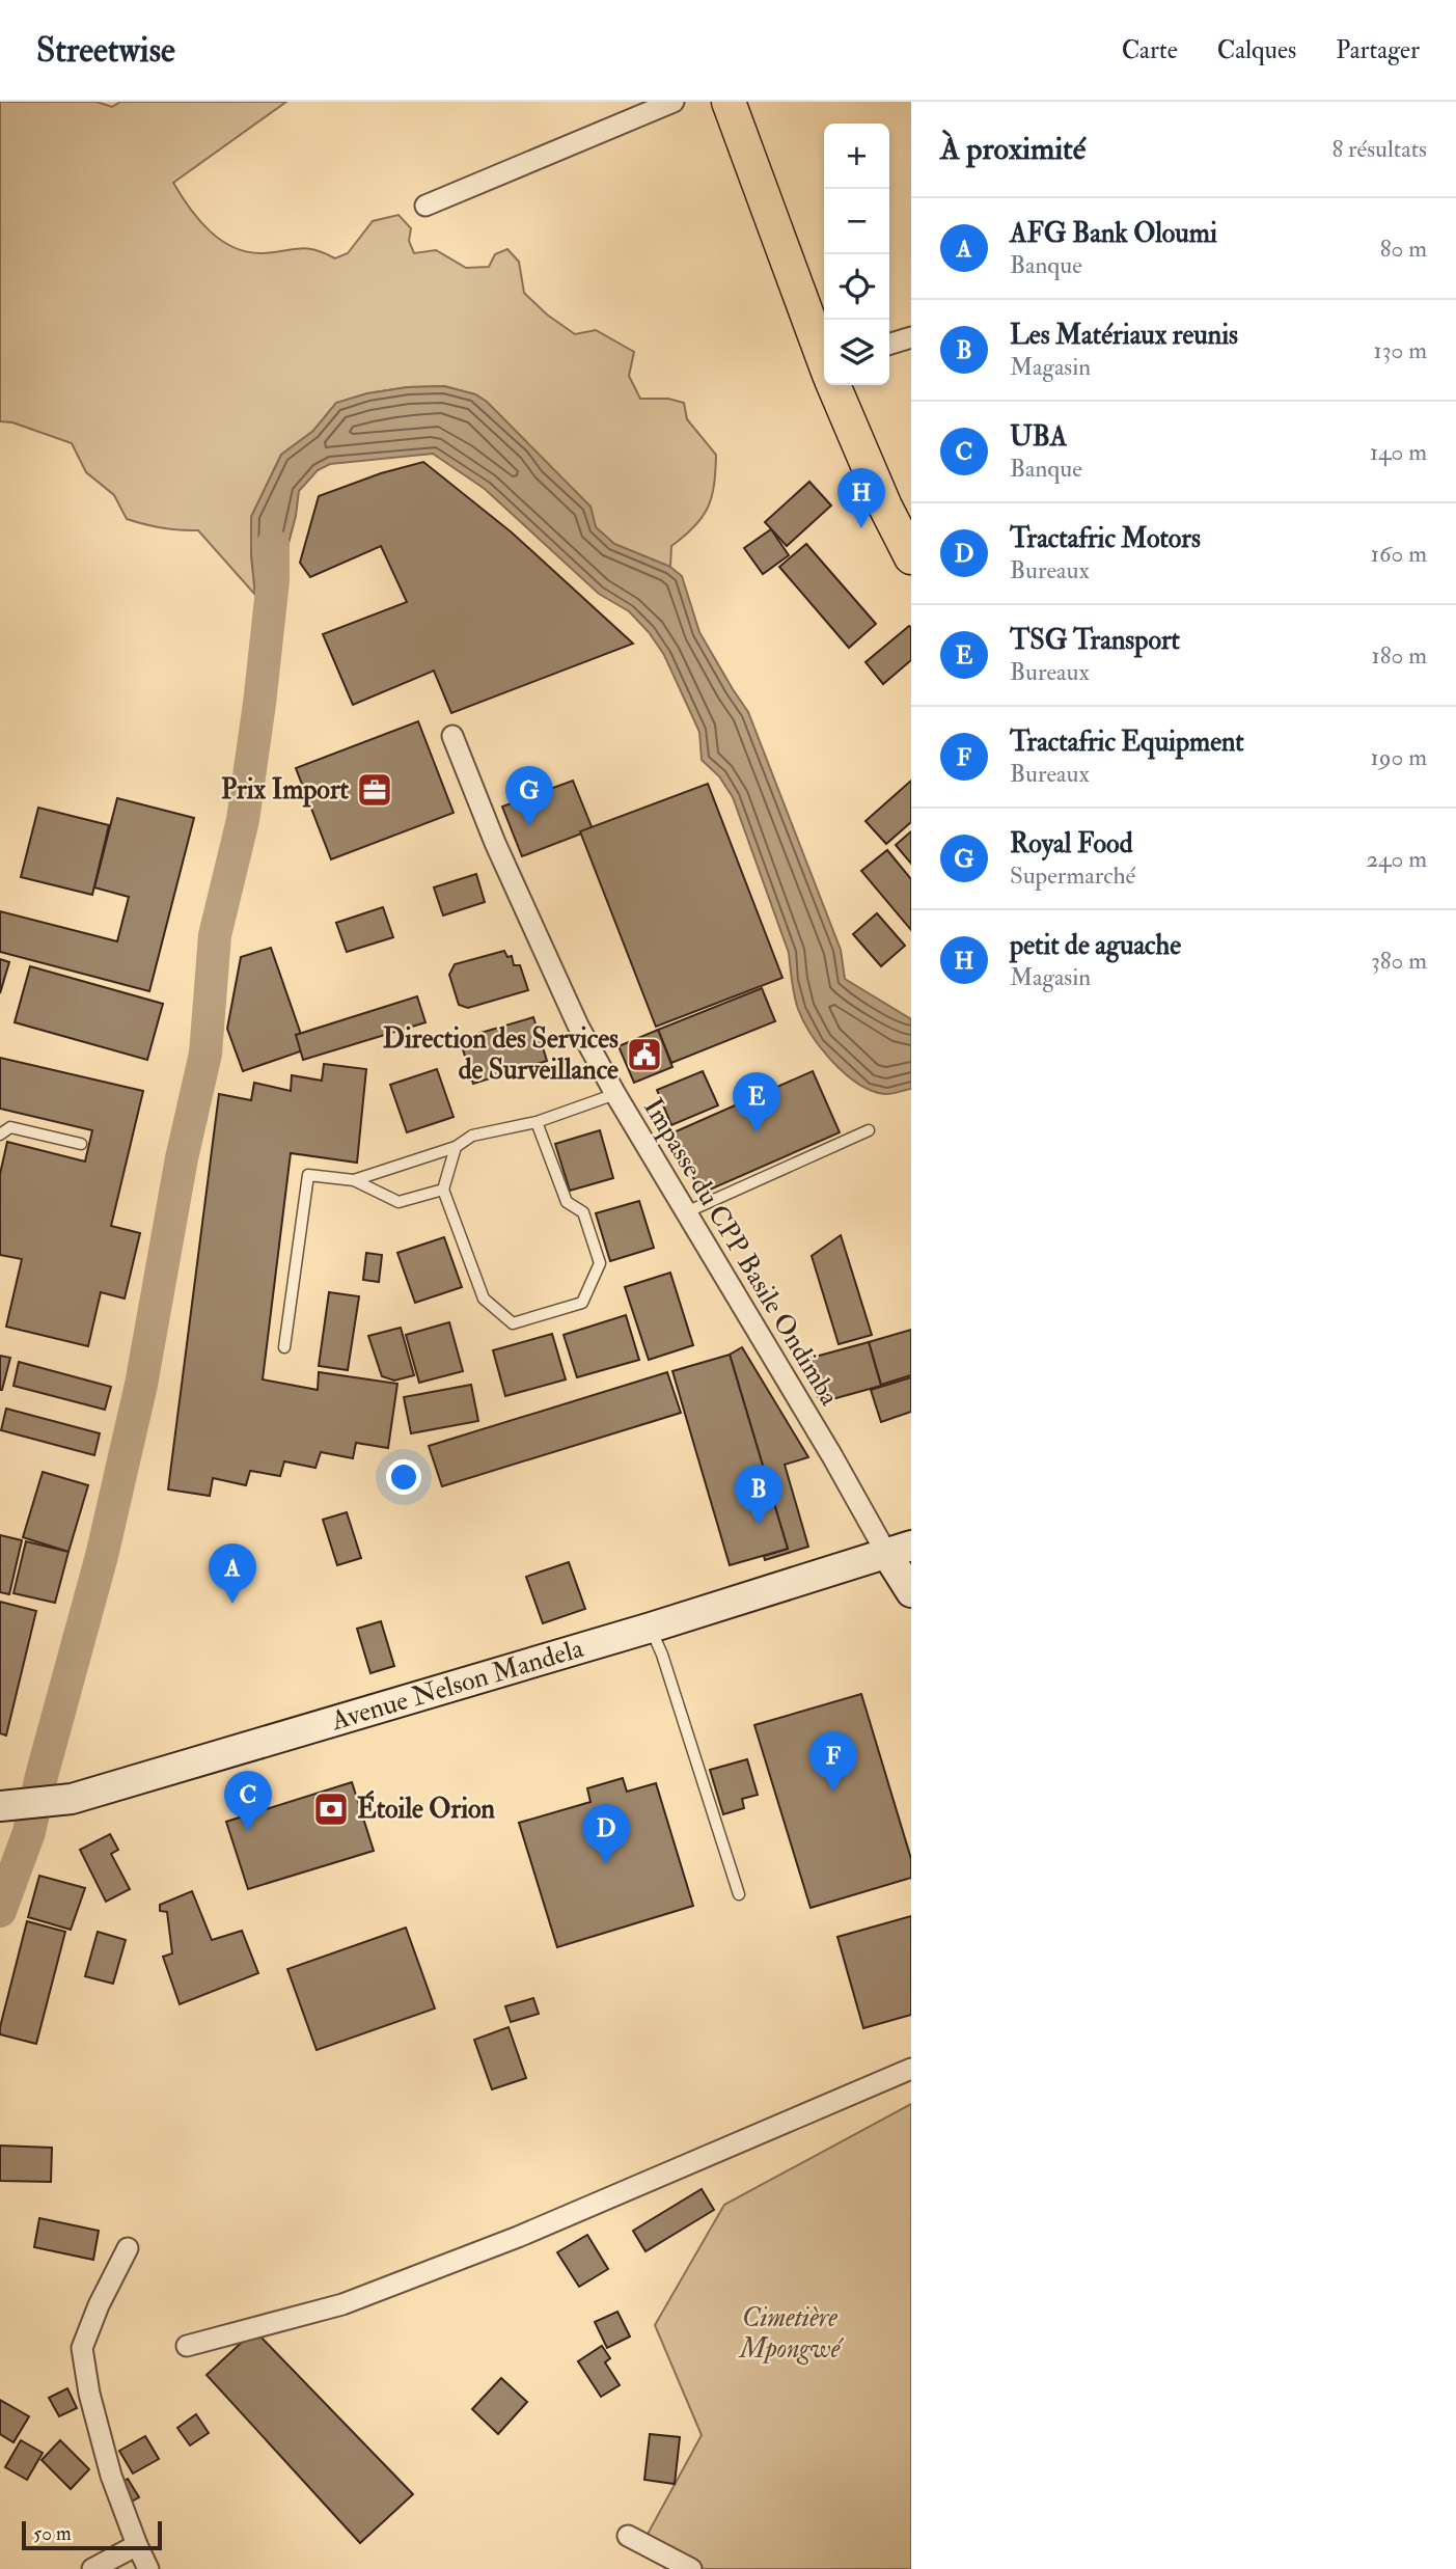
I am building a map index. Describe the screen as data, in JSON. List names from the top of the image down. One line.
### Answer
{"streets":{"main road":["Avenue Nelson Mandela"],"street":["Impasse du CPP Basile Ondimba"]},"crossings":[["Impasse du CPP Basile Ondimba","Avenue Nelson Mandela"]],"parks":["Cimetière Mpongwé"],"places":{"office":["Prix Import"],"public building":["Direction des Services de Surveillance"],"bank":["Étoile Orion"]},"scale_bar":"50 m","page":{"header":"Streetwise","nav":["Carte","Calques","Partager"],"heading":["À proximité","8 résultats"],"map_buttons":["+","−"],"list":[{"mark":"A","name":"AFG Bank Oloumi","note":"Banque","value":"80 m"},{"mark":"B","name":"Les Matériaux reunis","note":"Magasin","value":"130 m"},{"mark":"C","name":"UBA","note":"Banque","value":"140 m"},{"mark":"D","name":"Tractafric Motors","note":"Bureaux","value":"160 m"},{"mark":"E","name":"TSG Transport","note":"Bureaux","value":"180 m"},{"mark":"F","name":"Tractafric Equipment","note":"Bureaux","value":"190 m"},{"mark":"G","name":"Royal Food","note":"Supermarché","value":"240 m"},{"mark":"H","name":"petit de aguache","note":"Magasin","value":"380 m"}],"pins":["H","G","E","B","A","F","C","D"],"scale":"50 m"}}
